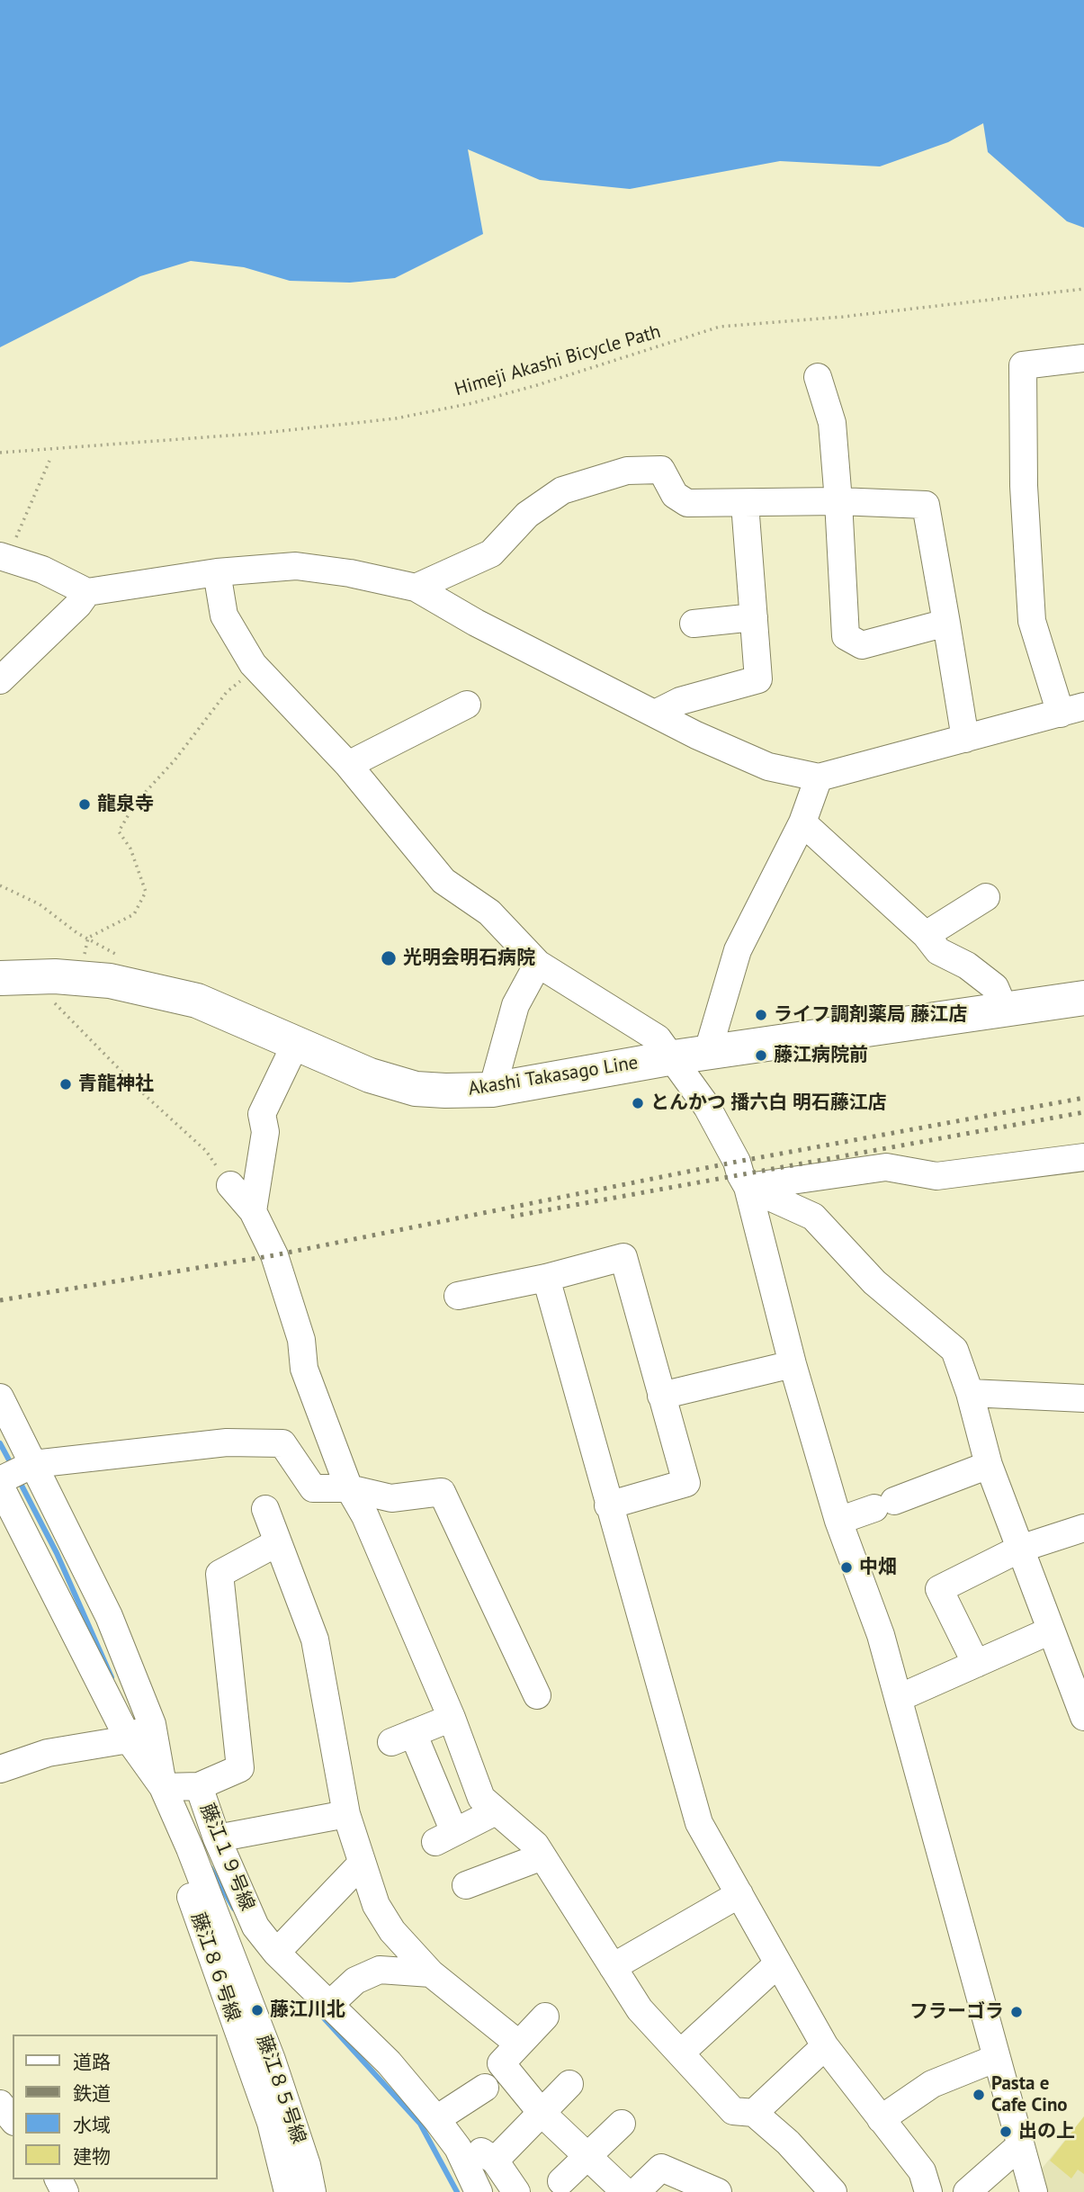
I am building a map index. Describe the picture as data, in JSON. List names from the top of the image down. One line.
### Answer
{"streets":{"main road":["Akashi Takasago Line"],"street":["藤江１９号線","藤江８６号線","藤江８５号線"],"path":["Himeji Akashi Bicycle Path"]},"crossings":[["藤江１９号線","藤江８５号線"],["藤江８６号線","藤江８５号線"]],"places":["龍泉寺","光明会明石病院","ライフ調剤薬局 藤江店","藤江病院前","青龍神社","とんかつ 播六白 明石藤江店","中畑","藤江川北","フラーゴラ","Pasta e Cafe Cino","出の上"],"legend":["道路","鉄道","水域","建物"]}
